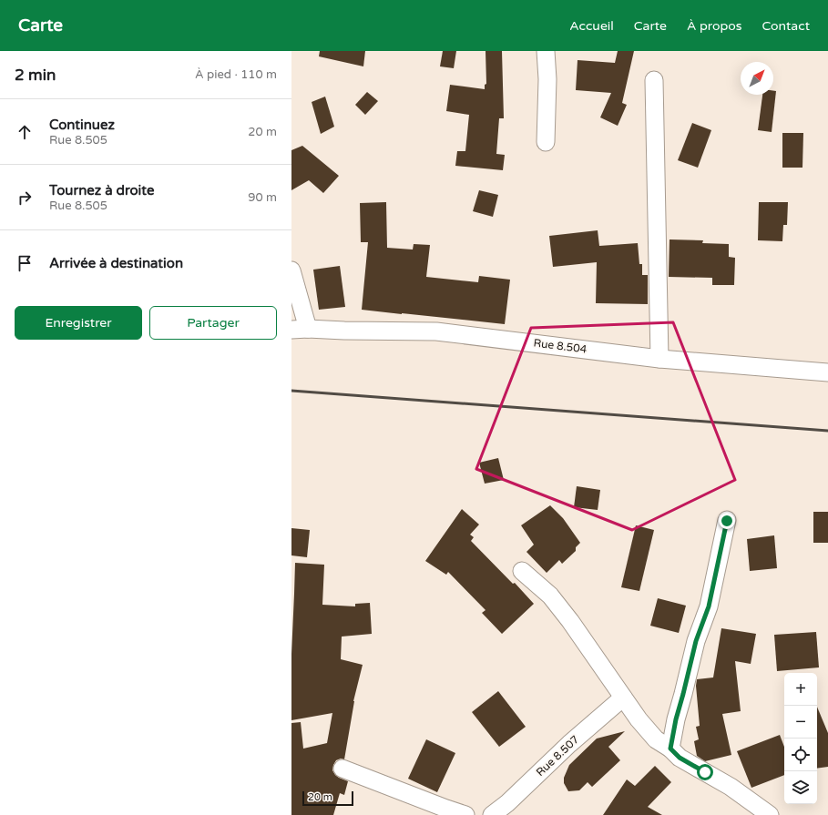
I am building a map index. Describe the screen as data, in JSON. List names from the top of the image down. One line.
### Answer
{"streets":{"street":["Rue 8.504","Rue 8.507"]},"scale_bar":"20 m","north":"top right","page":{"header":"Carte","nav":["Accueil","Carte","À propos","Contact"],"heading":["2 min","À pied · 110 m"],"list":[["Continuez","Rue 8.505","20 m"],["Tournez à droite","Rue 8.505","90 m"],"Arrivée à destination"],"buttons":["Enregistrer","Partager"],"map_buttons":["+","−"],"scale":"20 m"}}
